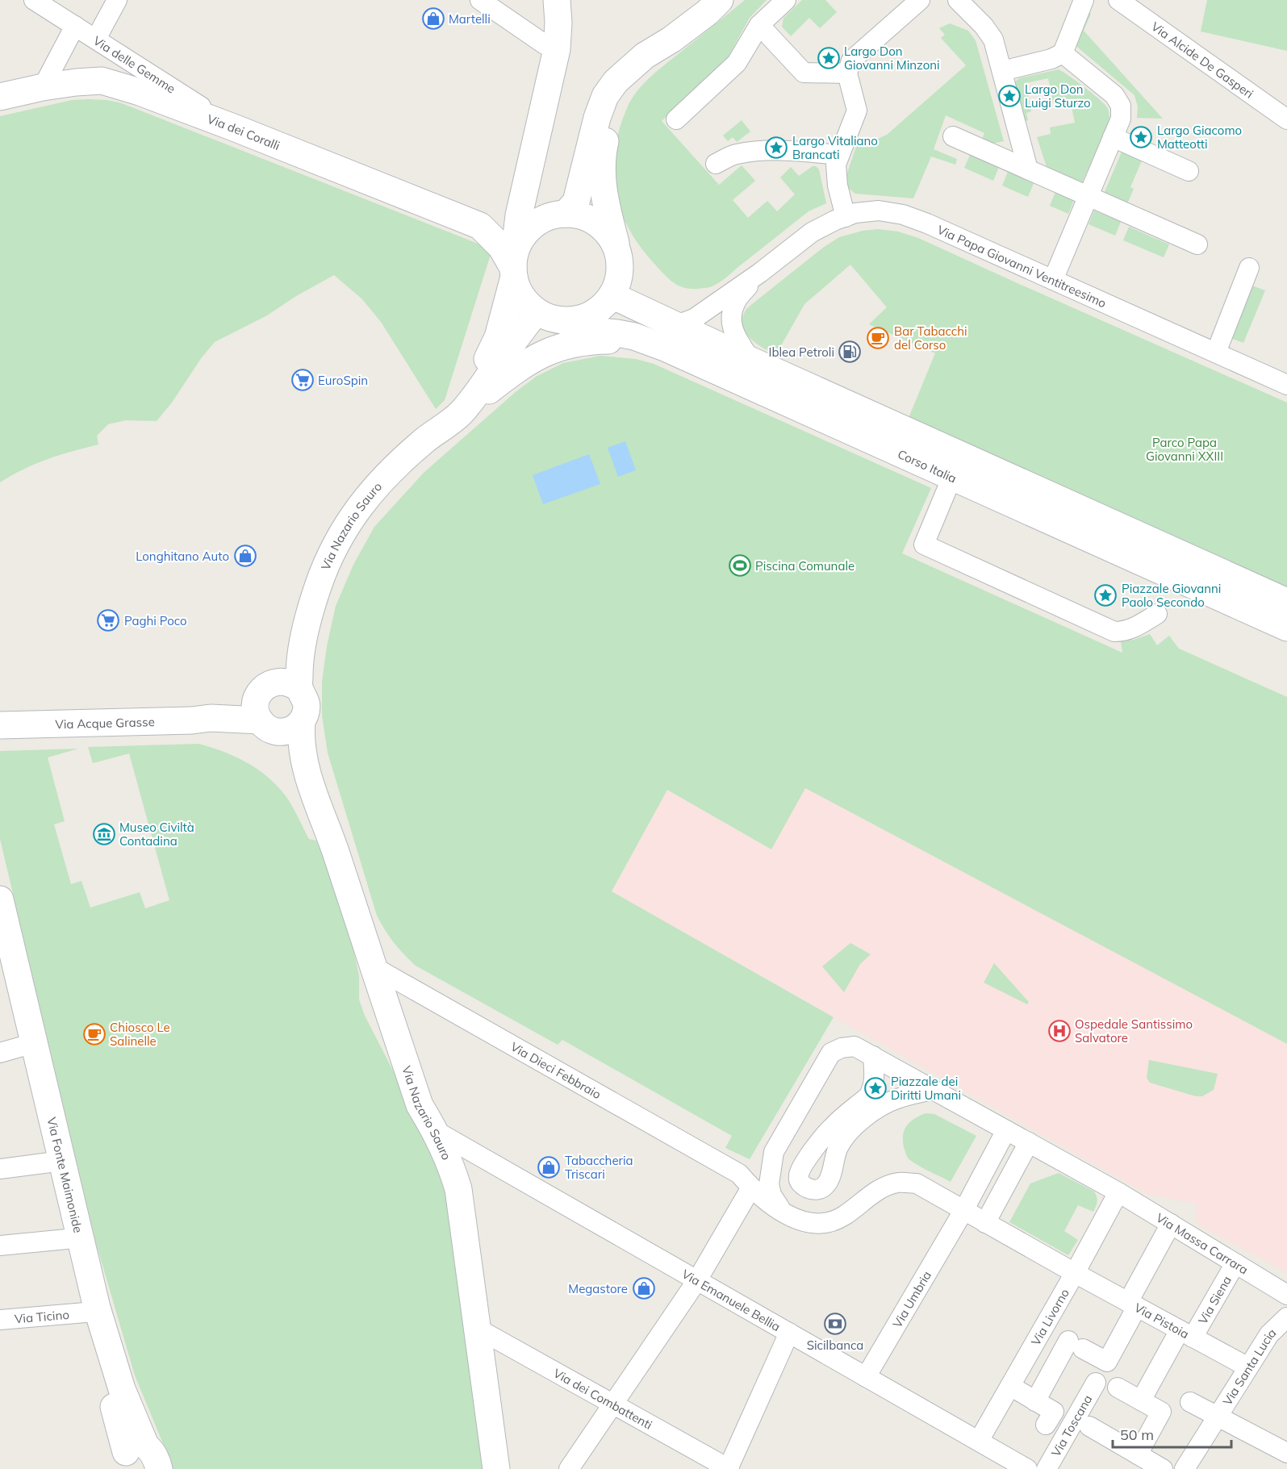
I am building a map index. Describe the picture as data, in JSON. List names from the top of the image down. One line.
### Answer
{"streets":{"street":["Via Alcide De Gasperi","Via delle Gemme","Via dei Coralli","Via Papa Giovanni Ventitreesimo","Corso Italia","Via Nazario Sauro","Via Acque Grasse","Via Dieci Febbraio","Via Fonte Maimonide","Via Massa Carrara","Via Umbria","Via Emanuele Bellia","Via Siena","Via Ticino","Via Livorno","Via Pistoia","Via Santa Lucia","Via dei Combattenti","Via Toscana"]},"crossings":[["Via delle Gemme","Via dei Coralli"],["Via Nazario Sauro","Via Dieci Febbraio"],["Via Nazario Sauro","Via Emanuele Bellia"],["Via Nazario Sauro","Via dei Combattenti"],["Via Dieci Febbraio","Via Umbria"],["Via Dieci Febbraio","Via Pistoia"],["Via Fonte Maimonide","Via Ticino"],["Via Massa Carrara","Via Umbria"],["Via Massa Carrara","Via Siena"],["Via Massa Carrara","Via Livorno"],["Via Umbria","Via Emanuele Bellia"],["Via Umbria","Via Pistoia"],["Via Emanuele Bellia","Via Livorno"],["Via Siena","Via Pistoia"],["Via Livorno","Via Pistoia"],["Via Pistoia","Via Santa Lucia"]],"parks":["Parco Papa Giovanni XXIII"],"places":{"shop":["Martelli","Longhitano Auto","Tabaccheria Triscari","Megastore"],"place":["Largo Don Giovanni Minzoni","Largo Don Luigi Sturzo","Largo Giacomo Matteotti","Largo Vitaliano Brancati","Piazzale Giovanni Paolo Secondo","Piazzale dei Diritti Umani"],"cafe":["Bar Tabacchi del Corso","Chiosco Le Salinelle"],"fuel station":["Iblea Petroli"],"supermarket":["EuroSpin","Paghi Poco"],"sports":["Piscina Comunale"],"museum":["Museo Civiltà Contadina"],"hospital":["Ospedale Santissimo Salvatore"],"bank":["Sicilbanca"]},"scale_bar":"50 m"}
